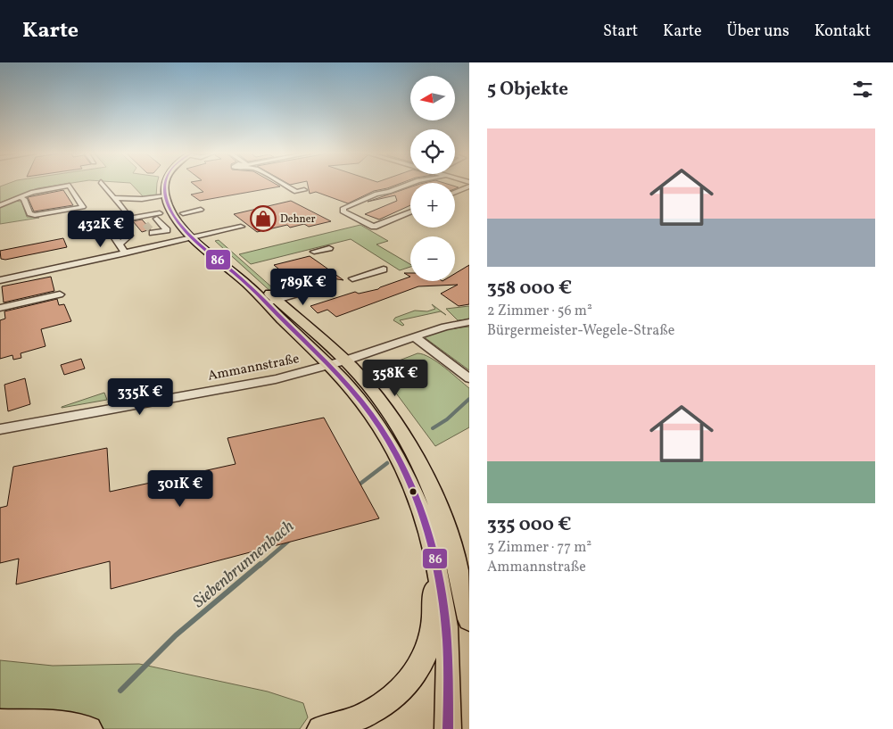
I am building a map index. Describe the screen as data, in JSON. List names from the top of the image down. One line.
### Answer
{"streets":{"street":["Ammannstraße"]},"water":["Siebenbrunnenbach"],"places":{"shop":["Dehner"]},"lines":["transit line 86"],"north":"left","page":{"header":"Karte","nav":["Start","Karte","Über uns","Kontakt"],"heading":"5 Objekte","map_buttons":["+","−"],"list":[{"name":"358 000 €","note":"2 Zimmer · 56 m² · Bürgermeister-Wegele-Straße"},{"name":"335 000 €","note":"3 Zimmer · 77 m² · Ammannstraße"}],"price":["432K €","789K €","358K €","335K €","301K €"]}}
